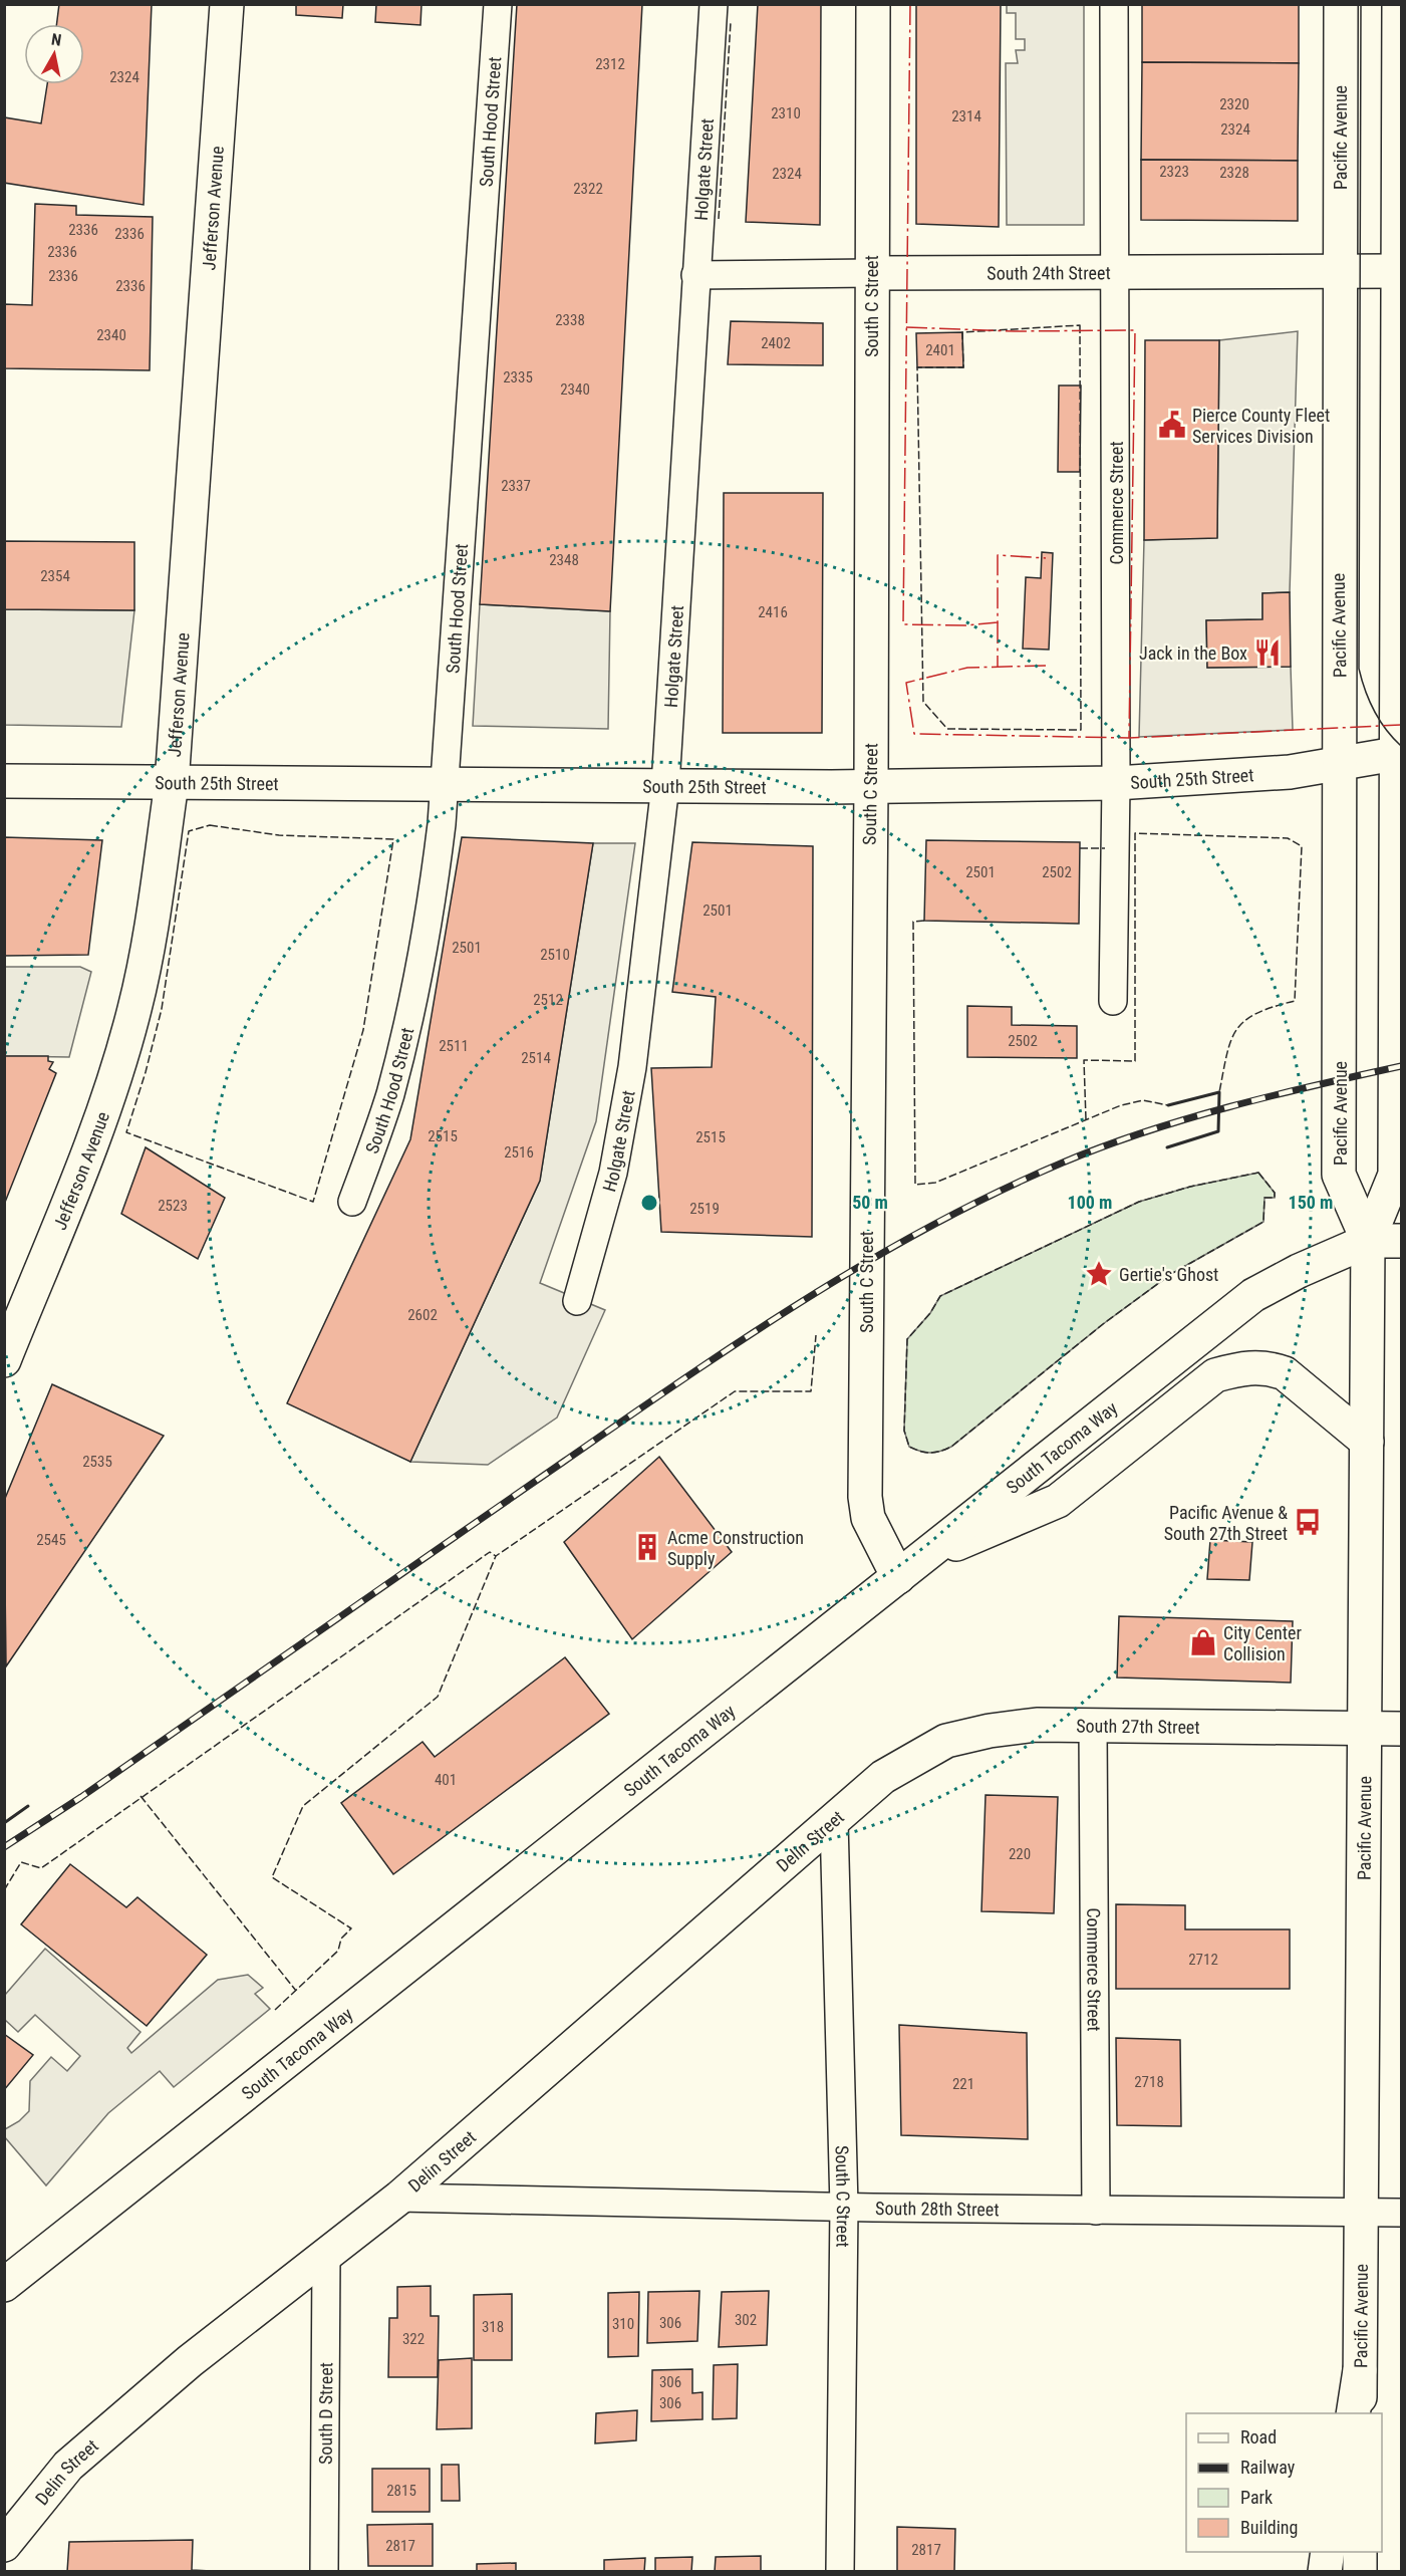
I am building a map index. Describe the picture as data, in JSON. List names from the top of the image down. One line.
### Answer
{"streets":{"main road":["Pacific Avenue","Jefferson Avenue","South 24th Street","South C Street","South 25th Street","South Tacoma Way","South 27th Street","Delin Street"],"street":["South Hood Street","Holgate Street","Commerce Street","South 28th Street","South D Street"]},"crossings":[["South Hood Street","South 25th Street"],["Pacific Avenue","South 24th Street"],["Pacific Avenue","South 25th Street"],["Pacific Avenue","South Tacoma Way"],["Pacific Avenue","South 27th Street"],["Pacific Avenue","South 28th Street"],["Holgate Street","South 24th Street"],["Holgate Street","South 25th Street"],["Jefferson Avenue","South 25th Street"],["South 24th Street","South C Street"],["South 24th Street","Commerce Street"],["South C Street","South 25th Street"],["South C Street","South Tacoma Way"],["South C Street","Delin Street"],["South C Street","South 28th Street"],["Commerce Street","South 25th Street"],["Commerce Street","South 27th Street"],["Commerce Street","South 28th Street"],["South 27th Street","Delin Street"],["Delin Street","South 28th Street"],["Delin Street","South D Street"]],"places":{"public building":["Pierce County Fleet Services Division"],"restaurant":["Jack in the Box"],"place":["Gertie's Ghost"],"bus stop":["Pacific Avenue & South 27th Street"],"building":["Acme Construction Supply"],"shop":["City Center Collision"]},"house_numbers":["2312","2324","2320","2310","2314","2324","2323","2328","2324","2322","2336","2336","2336","2336","2336","2338","2340","2402","2401","2335","2340","2337","2348","2354","2416","2501","2502","2501","2501","2510","2512","2502","2511","2514","2515","2515","2516","2523","2519","2602","2535","2545","401","220","2712","2718","221","302","306","310","318","322","306","306","2815","2817","2817"],"legend":["Road","Railway","Park","Building"],"north":"top","rings":["50 m","100 m","150 m"]}
